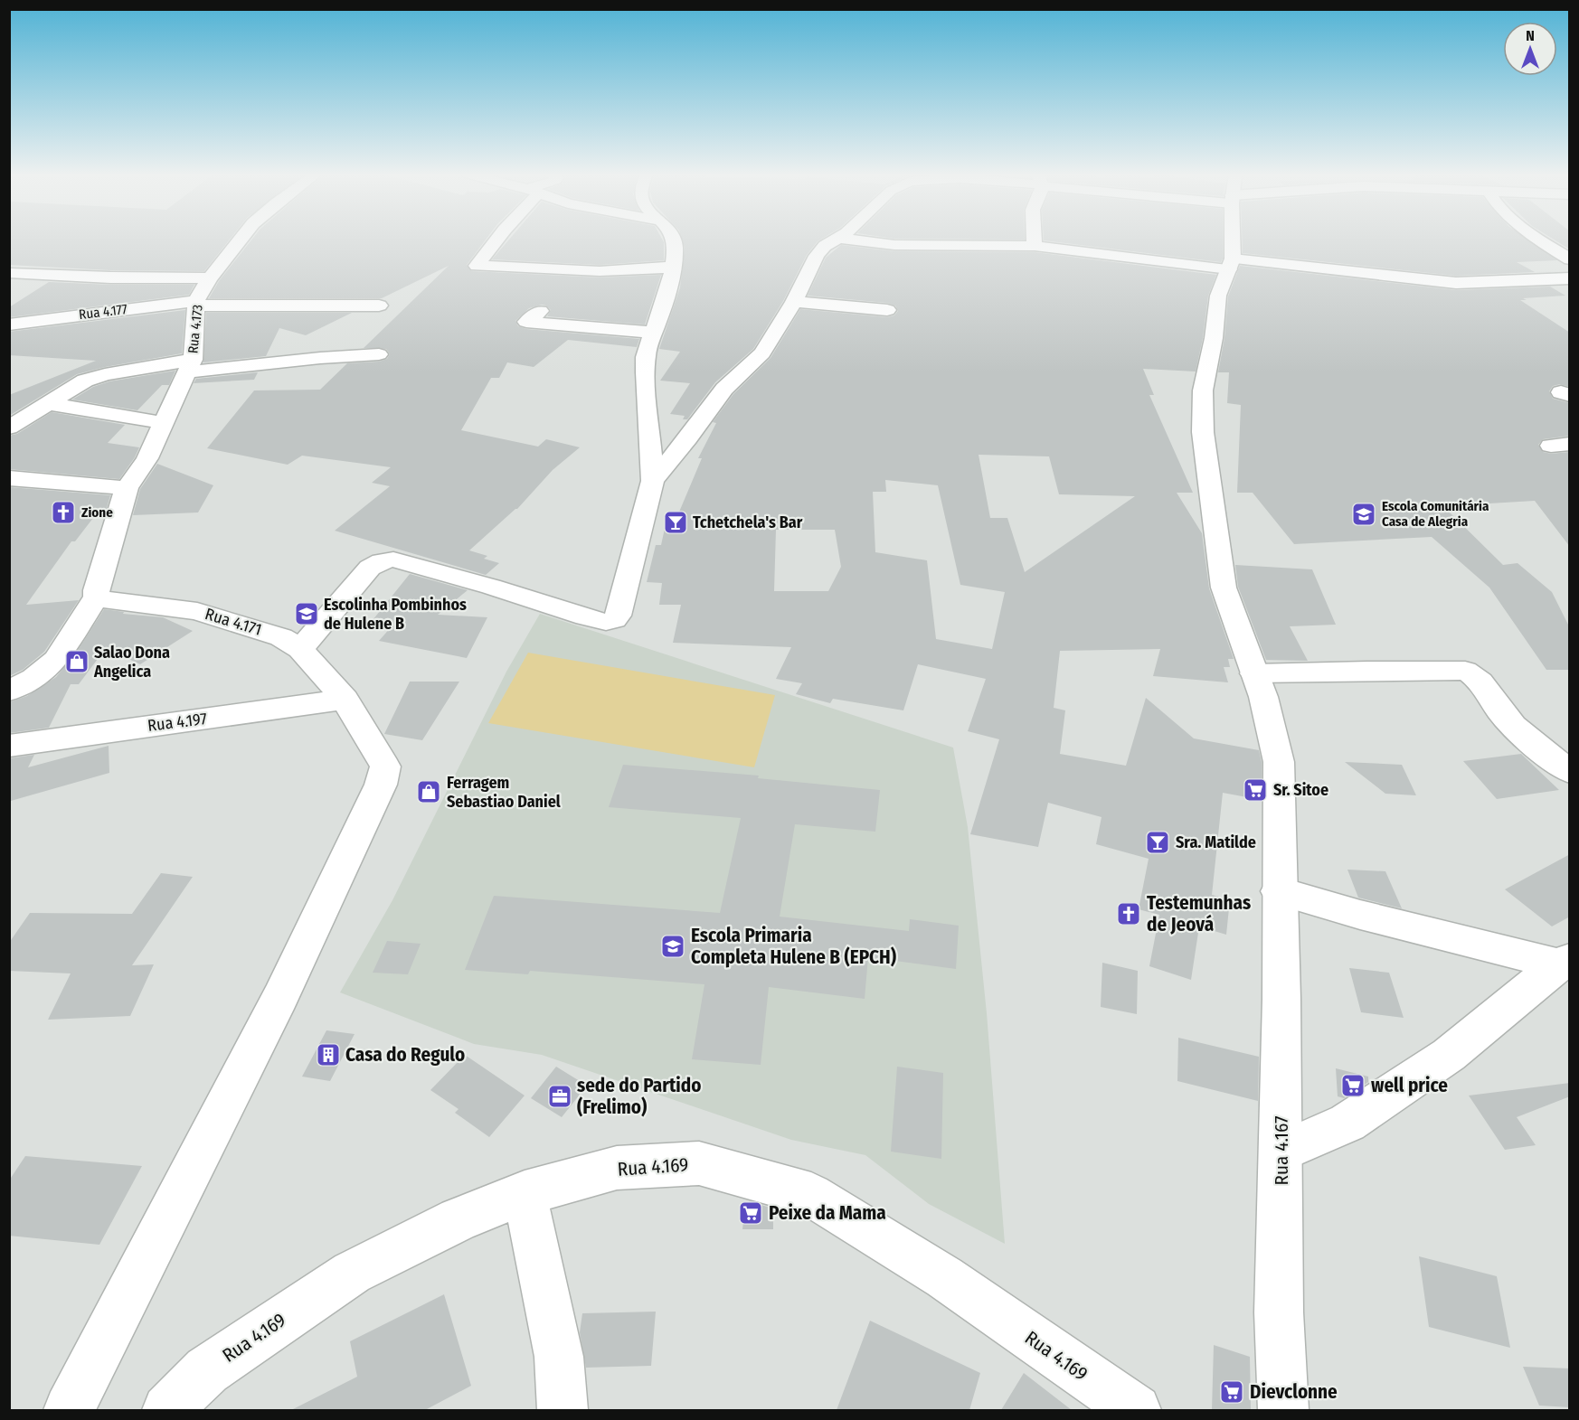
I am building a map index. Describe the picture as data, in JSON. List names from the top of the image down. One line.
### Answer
{"streets":{"street":["Rua 4.177","Rua 4.173","Rua 4.171","Rua 4.197","Rua 4.167","Rua 4.169"]},"crossings":[["Rua 4.177","Rua 4.173"],["Rua 4.173","Rua 4.171"],["Rua 4.171","Rua 4.197"]],"places":{"church":["Zione","Testemunhas de Jeová"],"school or university":["Escola Comunitária Casa de Alegria","Escolinha Pombinhos de Hulene B","Escola Primaria Completa Hulene B (EPCH)"],"bar":["Tchetchela's Bar","Sra. Matilde"],"shop":["Salao Dona Angelica","Ferragem Sebastiao Daniel"],"supermarket":["Sr. Sitoe","well price","Peixe da Mama","Dievclonne"],"building":["Casa do Regulo"],"office":["sede do Partido (Frelimo)"]},"north":"top"}
